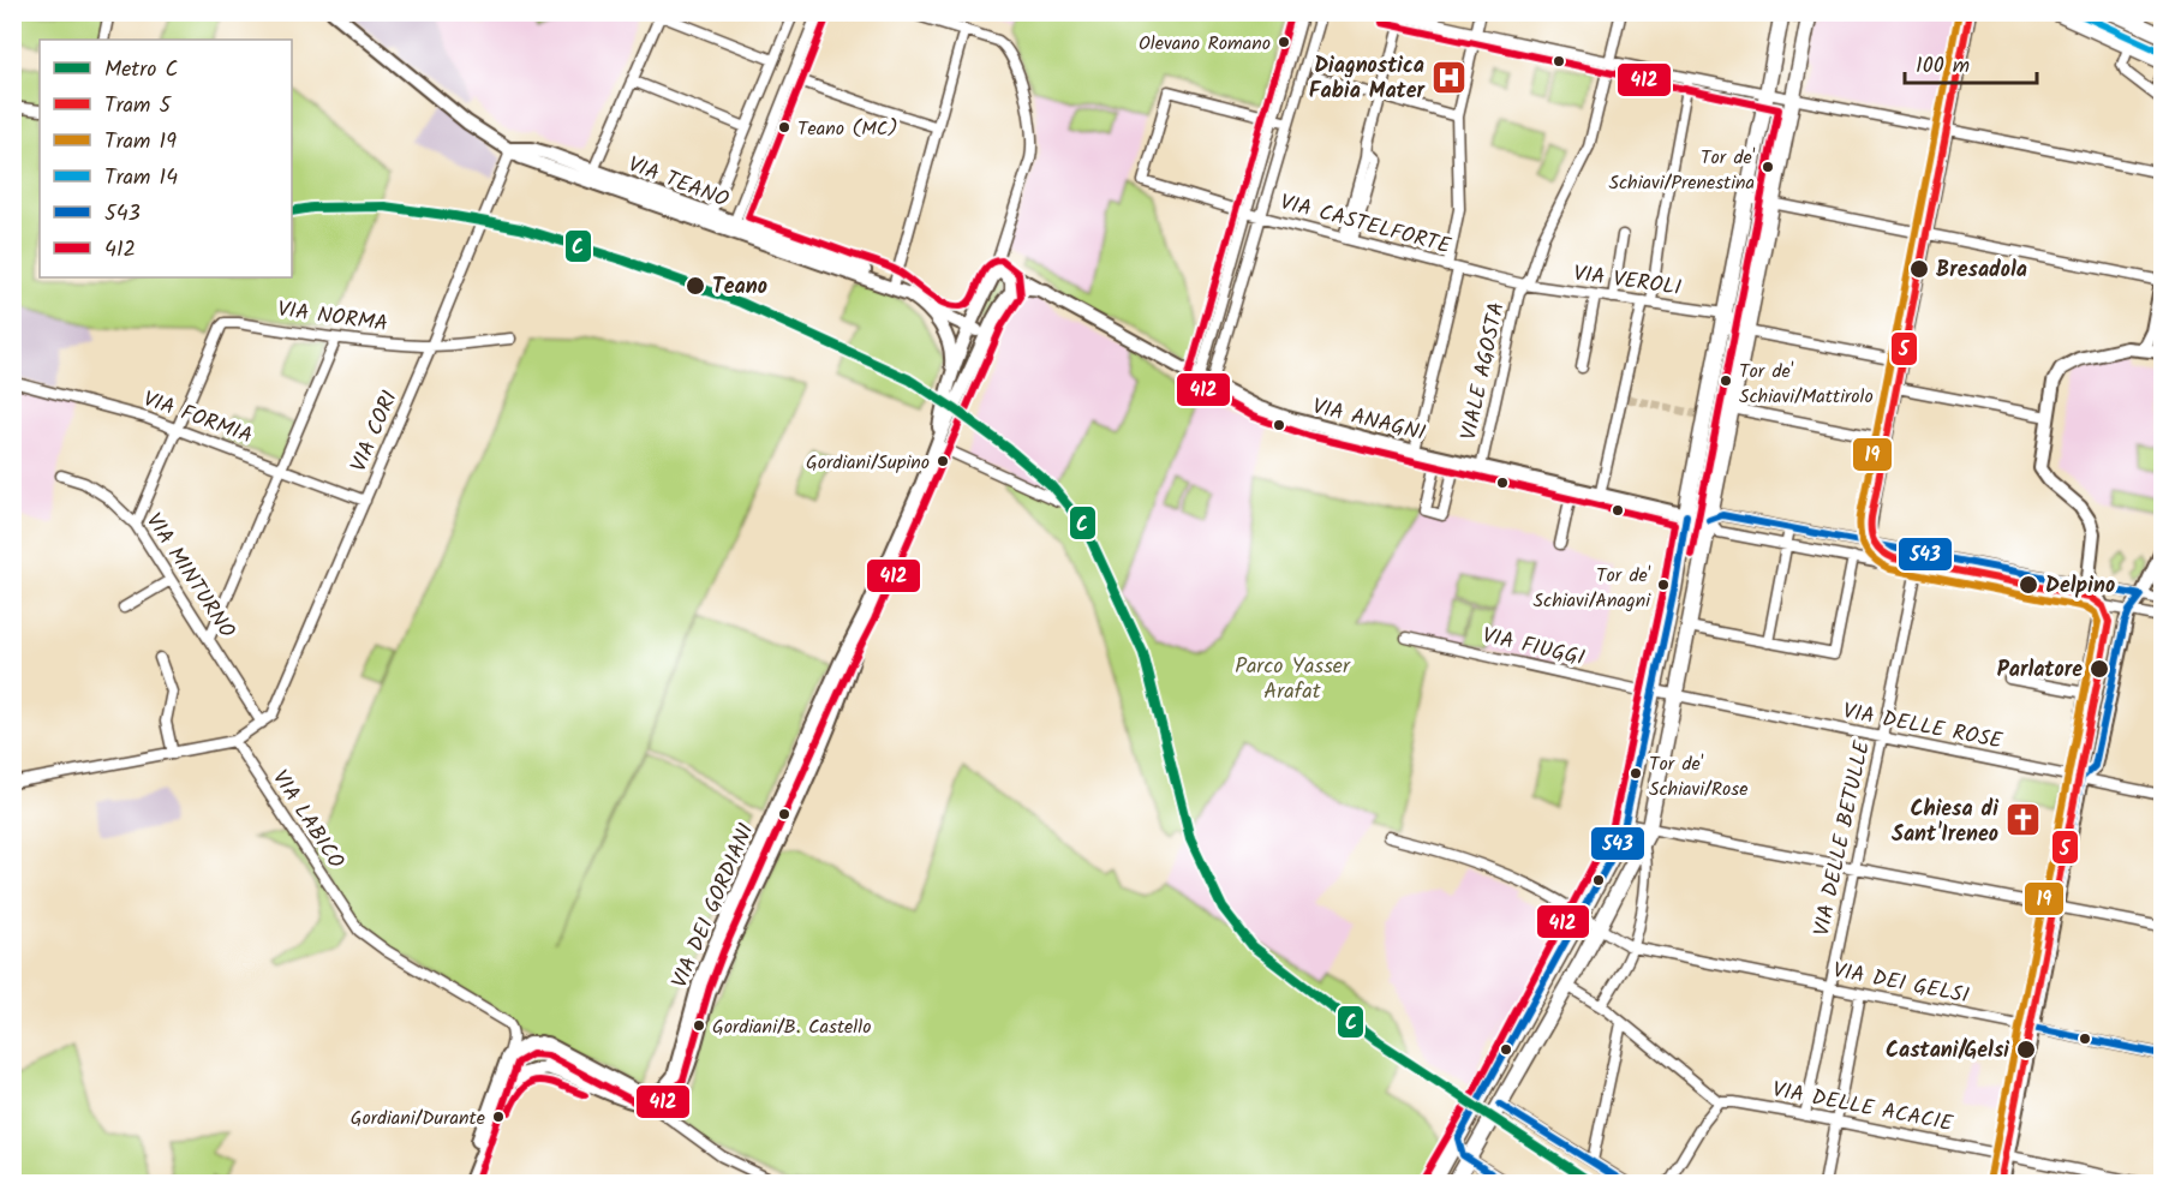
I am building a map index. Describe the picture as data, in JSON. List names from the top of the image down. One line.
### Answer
{"streets":{"street":["VIA TEANO","VIA CASTELFORTE","VIA VEROLI","VIA NORMA","VIALE AGOSTA","VIA FORMIA","VIA ANAGNI","VIA CORI","VIA MINTURNO","VIA FIUGGI","VIA DELLE ROSE","VIA LABICO","VIA DELLE BETULLE","VIA DEI GORDIANI","VIA DEI GELSI","VIA DELLE ACACIE"]},"crossings":[["VIA TEANO","VIA CORI"],["VIA TEANO","VIA DEI GORDIANI"],["VIA CASTELFORTE","VIA VEROLI"],["VIA CASTELFORTE","VIALE AGOSTA"],["VIA VEROLI","VIALE AGOSTA"],["VIA NORMA","VIA FORMIA"],["VIA NORMA","VIA CORI"],["VIALE AGOSTA","VIA ANAGNI"],["VIA FORMIA","VIA CORI"],["VIA ANAGNI","VIA DEI GORDIANI"],["VIA CORI","VIA MINTURNO"],["VIA FIUGGI","VIA DELLE ROSE"],["VIA DELLE ROSE","VIA DELLE BETULLE"],["VIA LABICO","VIA DEI GORDIANI"],["VIA DELLE BETULLE","VIA DEI GELSI"],["VIA DELLE BETULLE","VIA DELLE ACACIE"]],"parks":["Parco Yasser Arafat"],"places":{"other":["Olevano Romano","Teano (MC)","Tor de' Schiavi/Prenestina","Bresadola","Teano","Tor de' Schiavi/Mattirolo","Gordiani/Supino","Tor de' Schiavi/Anagni","Delpino","Parlatore","Tor de' Schiavi/Rose","Gordiani/B. Castello","Castani/Gelsi","Gordiani/Durante"],"hospital":["Diagnostica Fabia Mater"],"church":["Chiesa di Sant'Ireneo"]},"lines":["tram line 5","tram line 19","tram line 14","transit line 412","metro line C","transit line 543"],"legend":["Metro C","Tram 5","Tram 19","Tram 14","543","412"],"scale_bar":"100 m"}
